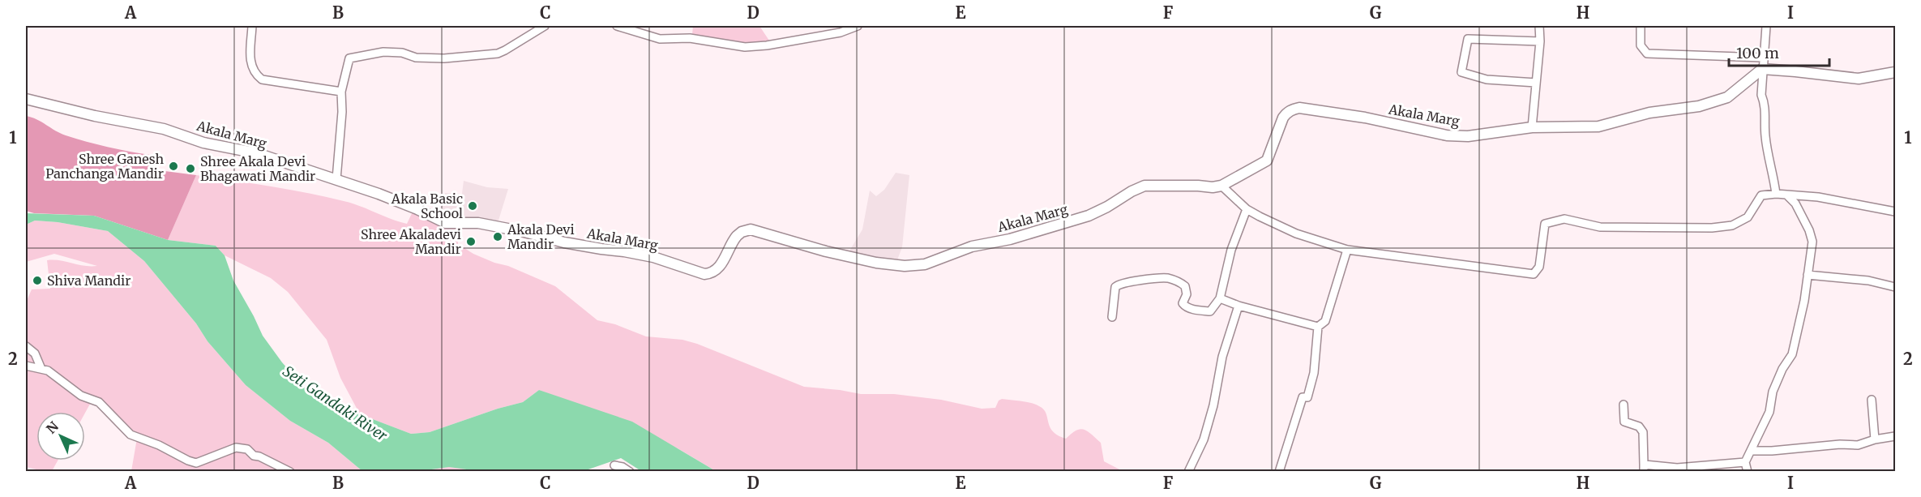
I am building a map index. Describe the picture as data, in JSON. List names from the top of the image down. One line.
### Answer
{"streets":{"main road":["Akala Marg"]},"water":["Seti Gandaki River"],"places":["Shree Ganesh Panchanga Mandir","Shree Akala Devi Bhagawati Mandir","Akala Basic School","Akala Devi Mandir","Shree Akaladevi Mandir","Shiva Mandir"],"scale_bar":"100 m","north":"top left","grid":{"columns":["A","B","C","D","E","F","G","H","I"],"rows":["1","2"]}}
